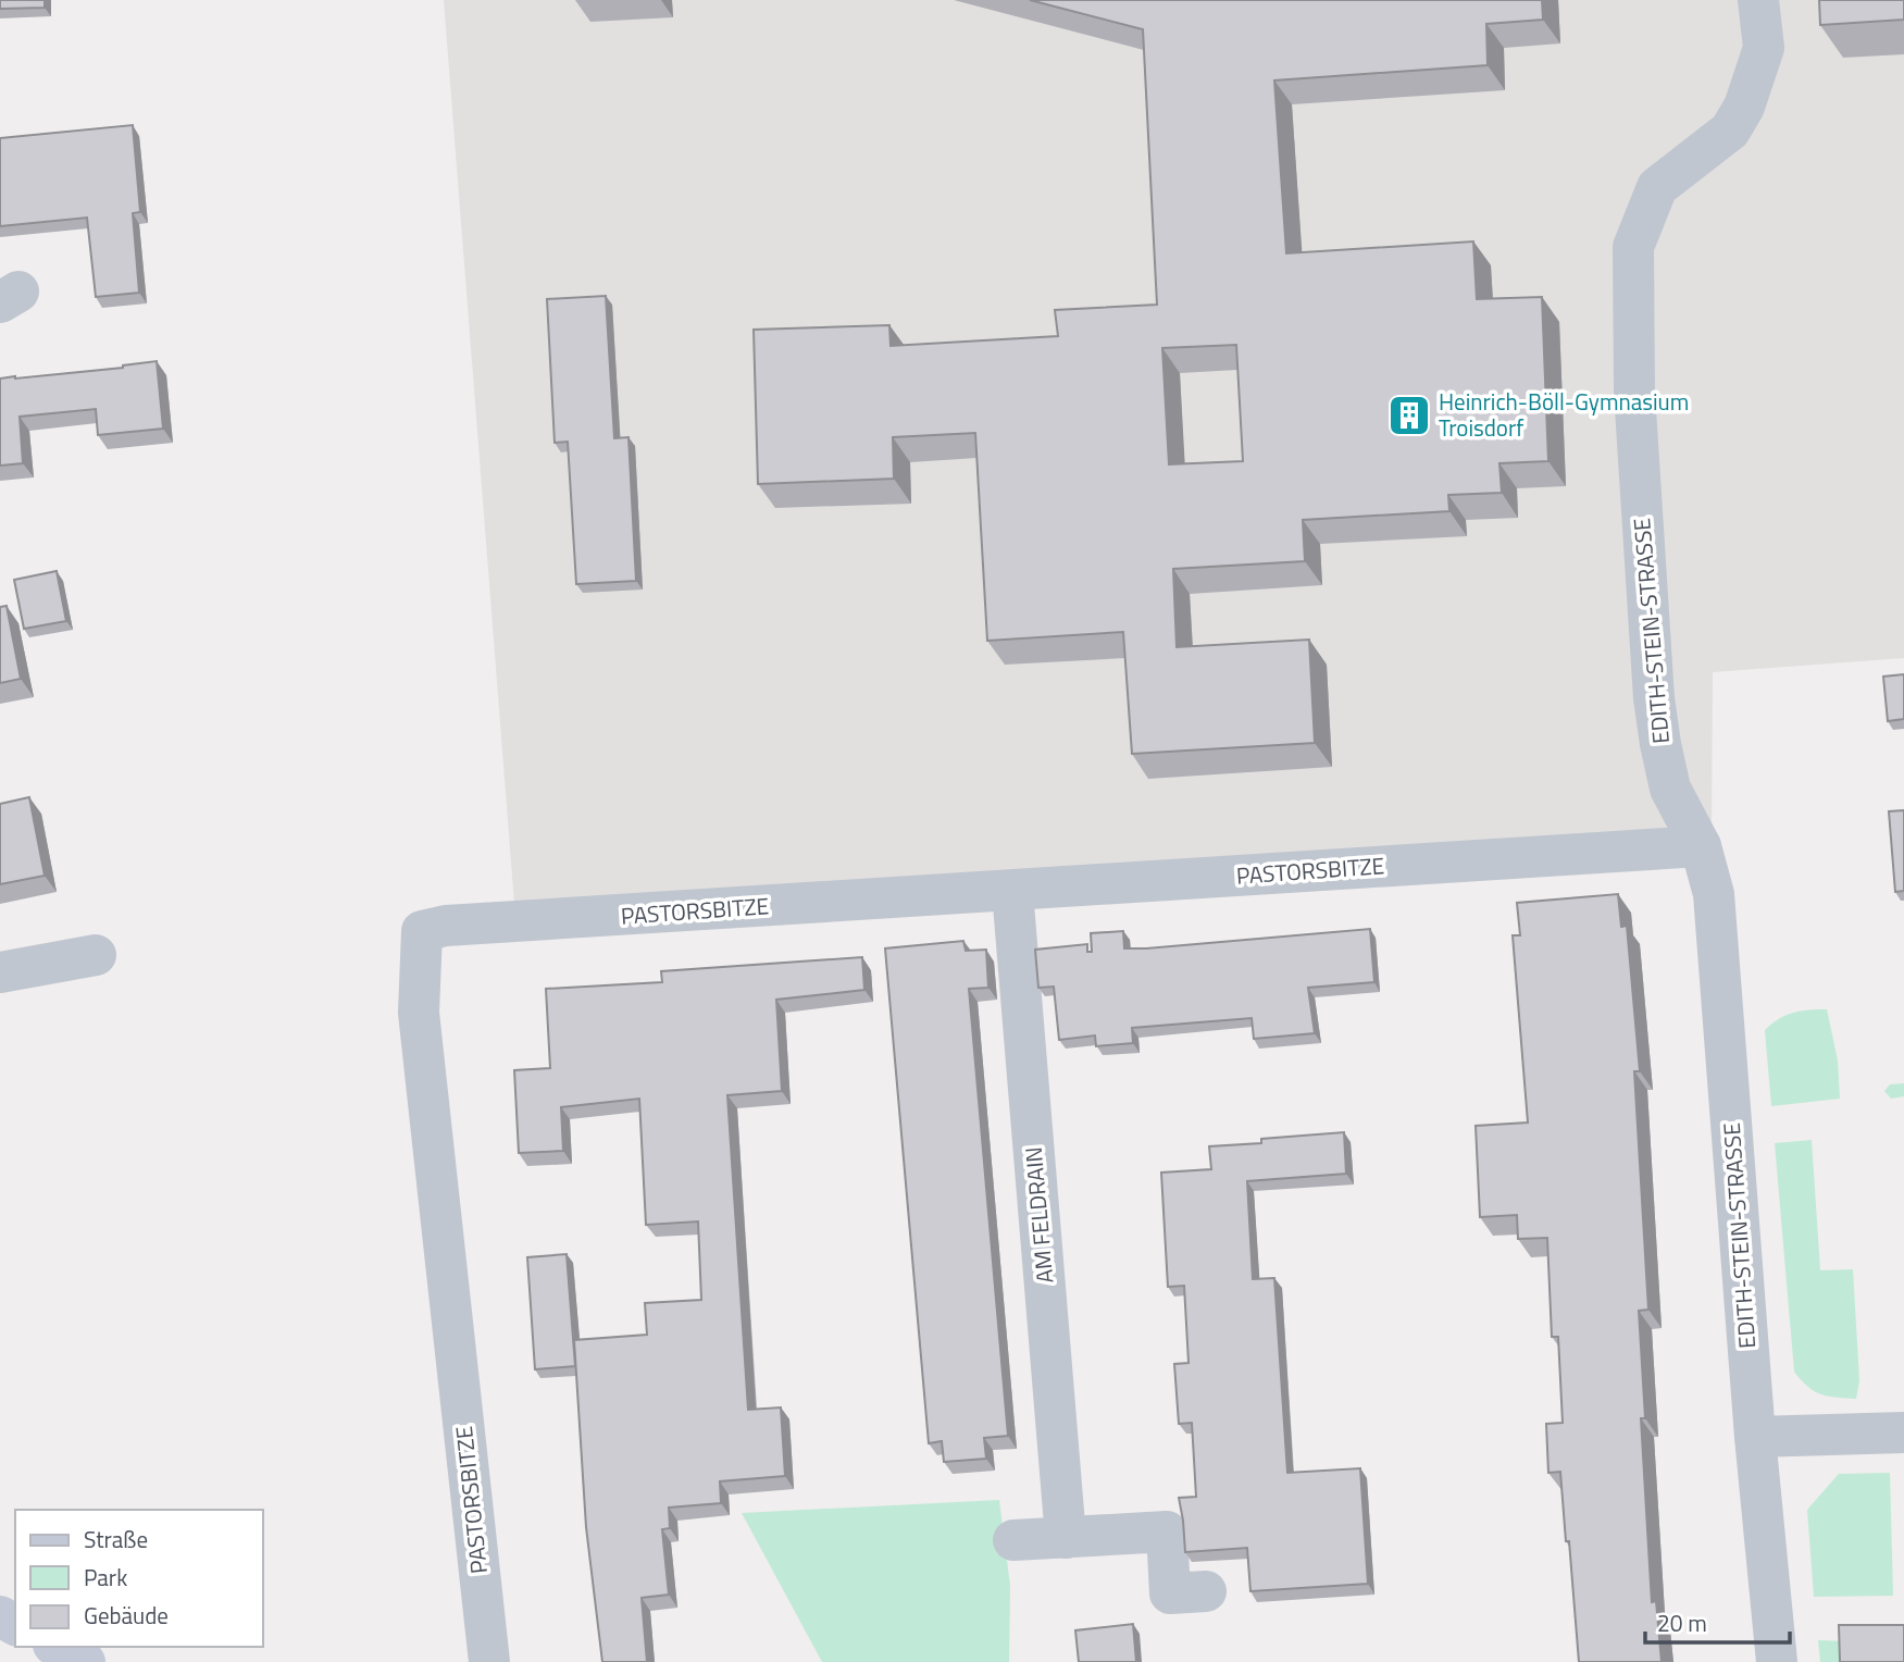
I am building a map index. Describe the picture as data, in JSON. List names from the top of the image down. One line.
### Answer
{"streets":{"street":["EDITH-STEIN-STRASSE","PASTORSBITZE","AM FELDRAIN"]},"crossings":[["EDITH-STEIN-STRASSE","PASTORSBITZE"],["PASTORSBITZE","AM FELDRAIN"]],"places":{"building":["Heinrich-Böll-Gymnasium Troisdorf"]},"legend":["Straße","Park","Gebäude"],"scale_bar":"20 m"}
